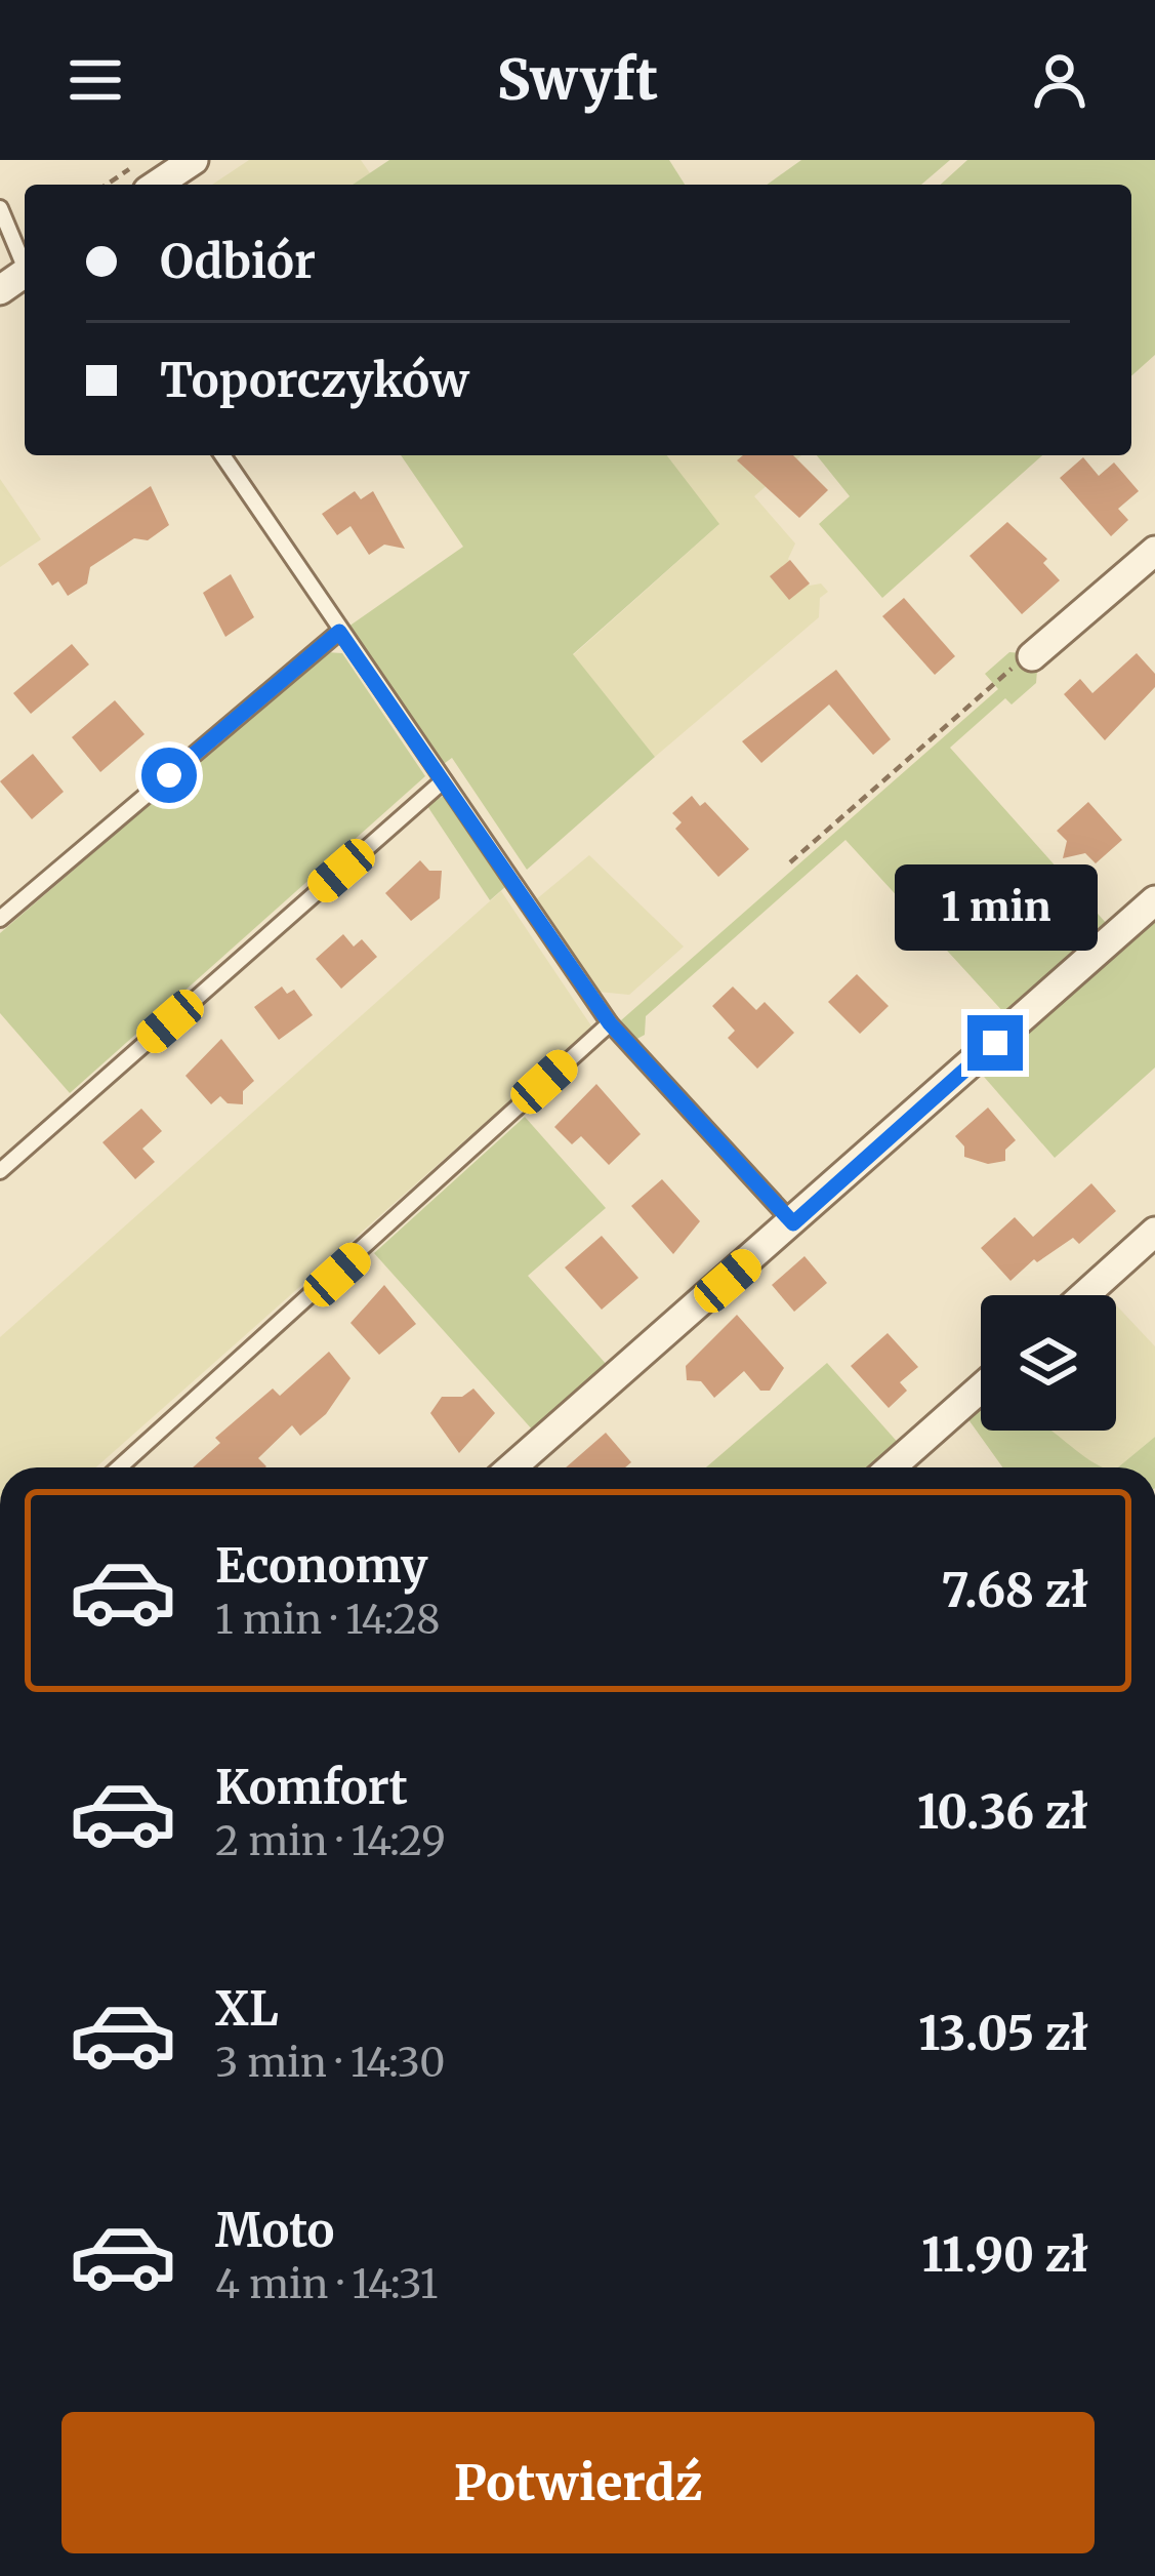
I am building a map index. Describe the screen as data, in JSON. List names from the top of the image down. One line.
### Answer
{"page":{"header":"Swyft","banner":["Odbiór","Toporczyków"],"bubble":"1 min","list":[{"name":"Economy","note":"1 min · 14:28","value":"7.68 zł"},{"name":"Komfort","note":"2 min · 14:29","value":"10.36 zł"},{"name":"XL","note":"3 min · 14:30","value":"13.05 zł"},{"name":"Moto","note":"4 min · 14:31","value":"11.90 zł"}],"buttons":"Potwierdź"}}
